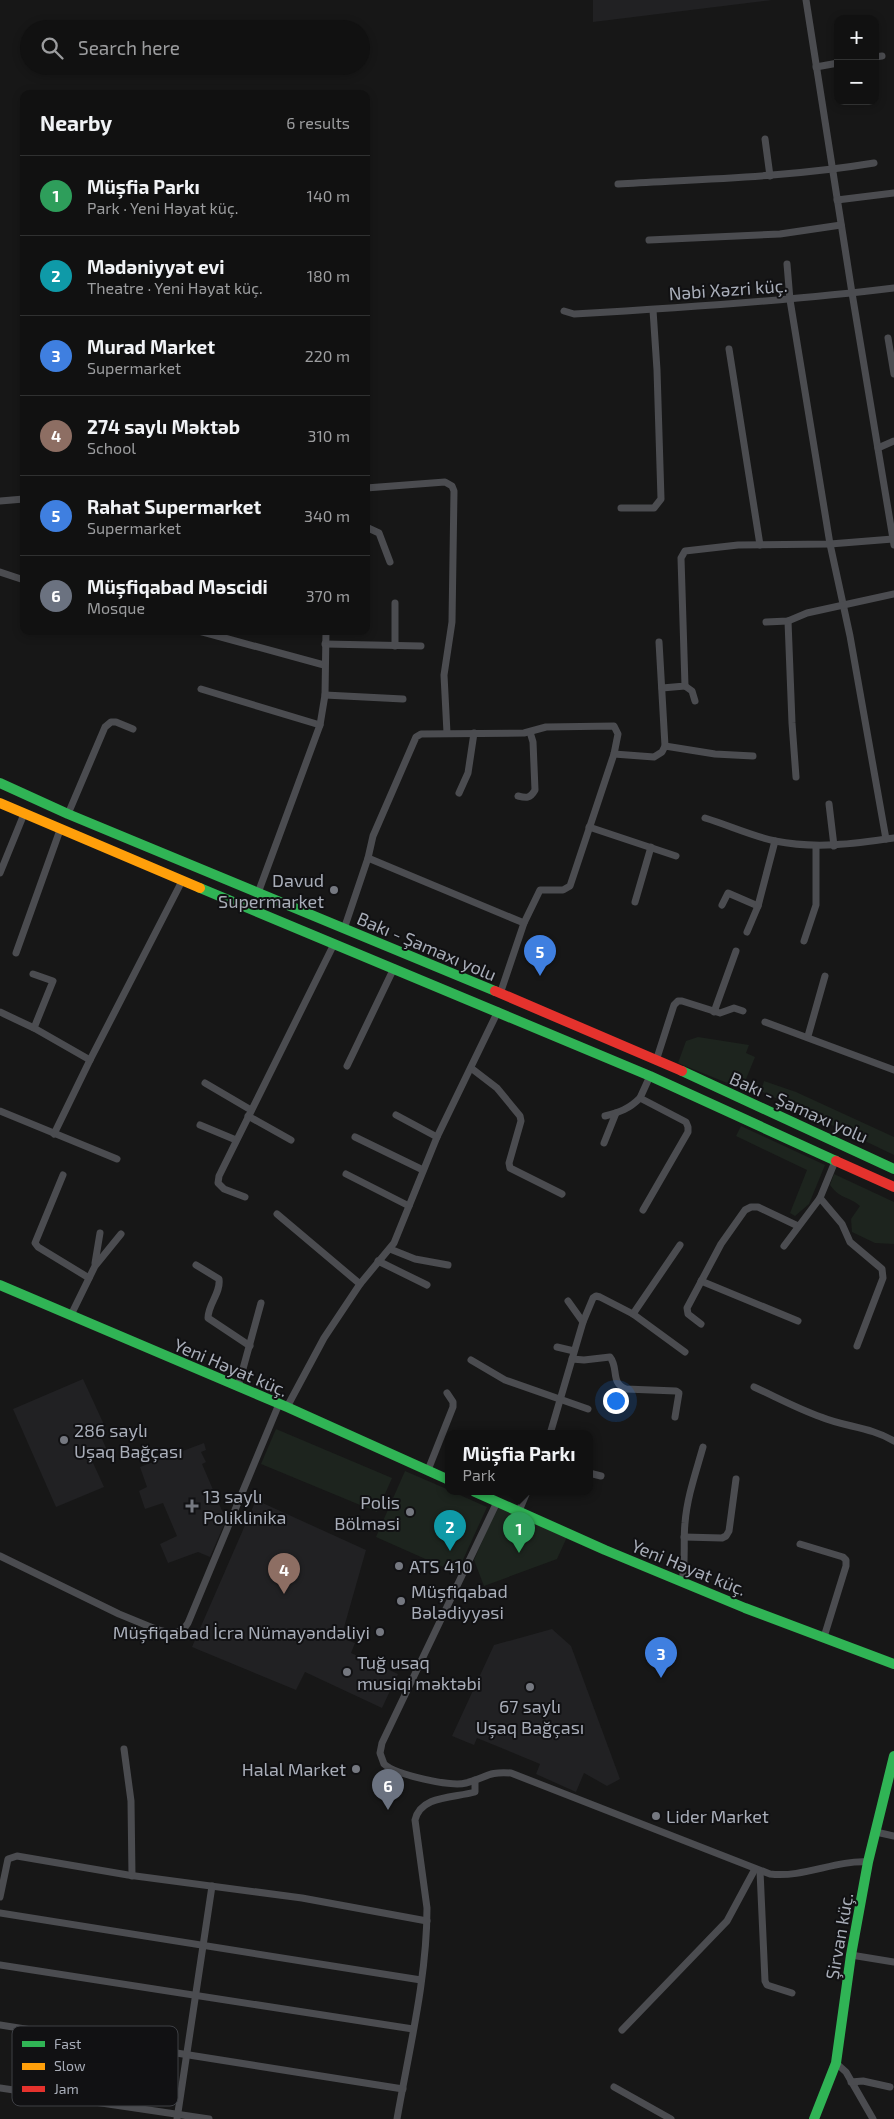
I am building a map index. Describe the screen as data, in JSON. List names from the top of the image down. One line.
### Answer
{"streets":{"main road":["Bakı - Şamaxı yolu","Yeni Həyat küç.","Şirvan küç."],"street":["Nəbi Xəzri küç."]},"places":{"other":["Davud Supermarket","286 saylı Uşaq Bağçası","Polis Bölməsi","ATS 410","Müşfiqabad Bələdiyyəsi","Müşfiqabad İcra Nümayəndəliyi","Tuğ usaq musiqi məktəbi","67 saylı Uşaq Bağçası","Halal Market","Lider Market"],"health":["13 saylı Poliklinika"]},"legend":["Fast","Slow","Jam"],"page":{"map_buttons":["+","−"],"search":"Search here","heading":["Nearby","6 results"],"list":[{"mark":"1","name":"Müşfia Parkı","note":"Park · Yeni Həyat küç.","value":"140 m"},{"mark":"2","name":"Mədəniyyət evi","note":"Theatre · Yeni Həyat küç.","value":"180 m"},{"mark":"3","name":"Murad Market","note":"Supermarket","value":"220 m"},{"mark":"4","name":"274 saylı Məktəb","note":"School","value":"310 m"},{"mark":"5","name":"Rahat Supermarket","note":"Supermarket","value":"340 m"},{"mark":"6","name":"Müşfiqabad Məscidi","note":"Mosque","value":"370 m"}],"pins":["5","2","1","4","3","6"],"popup":["Müşfia Parkı","Park"]}}
